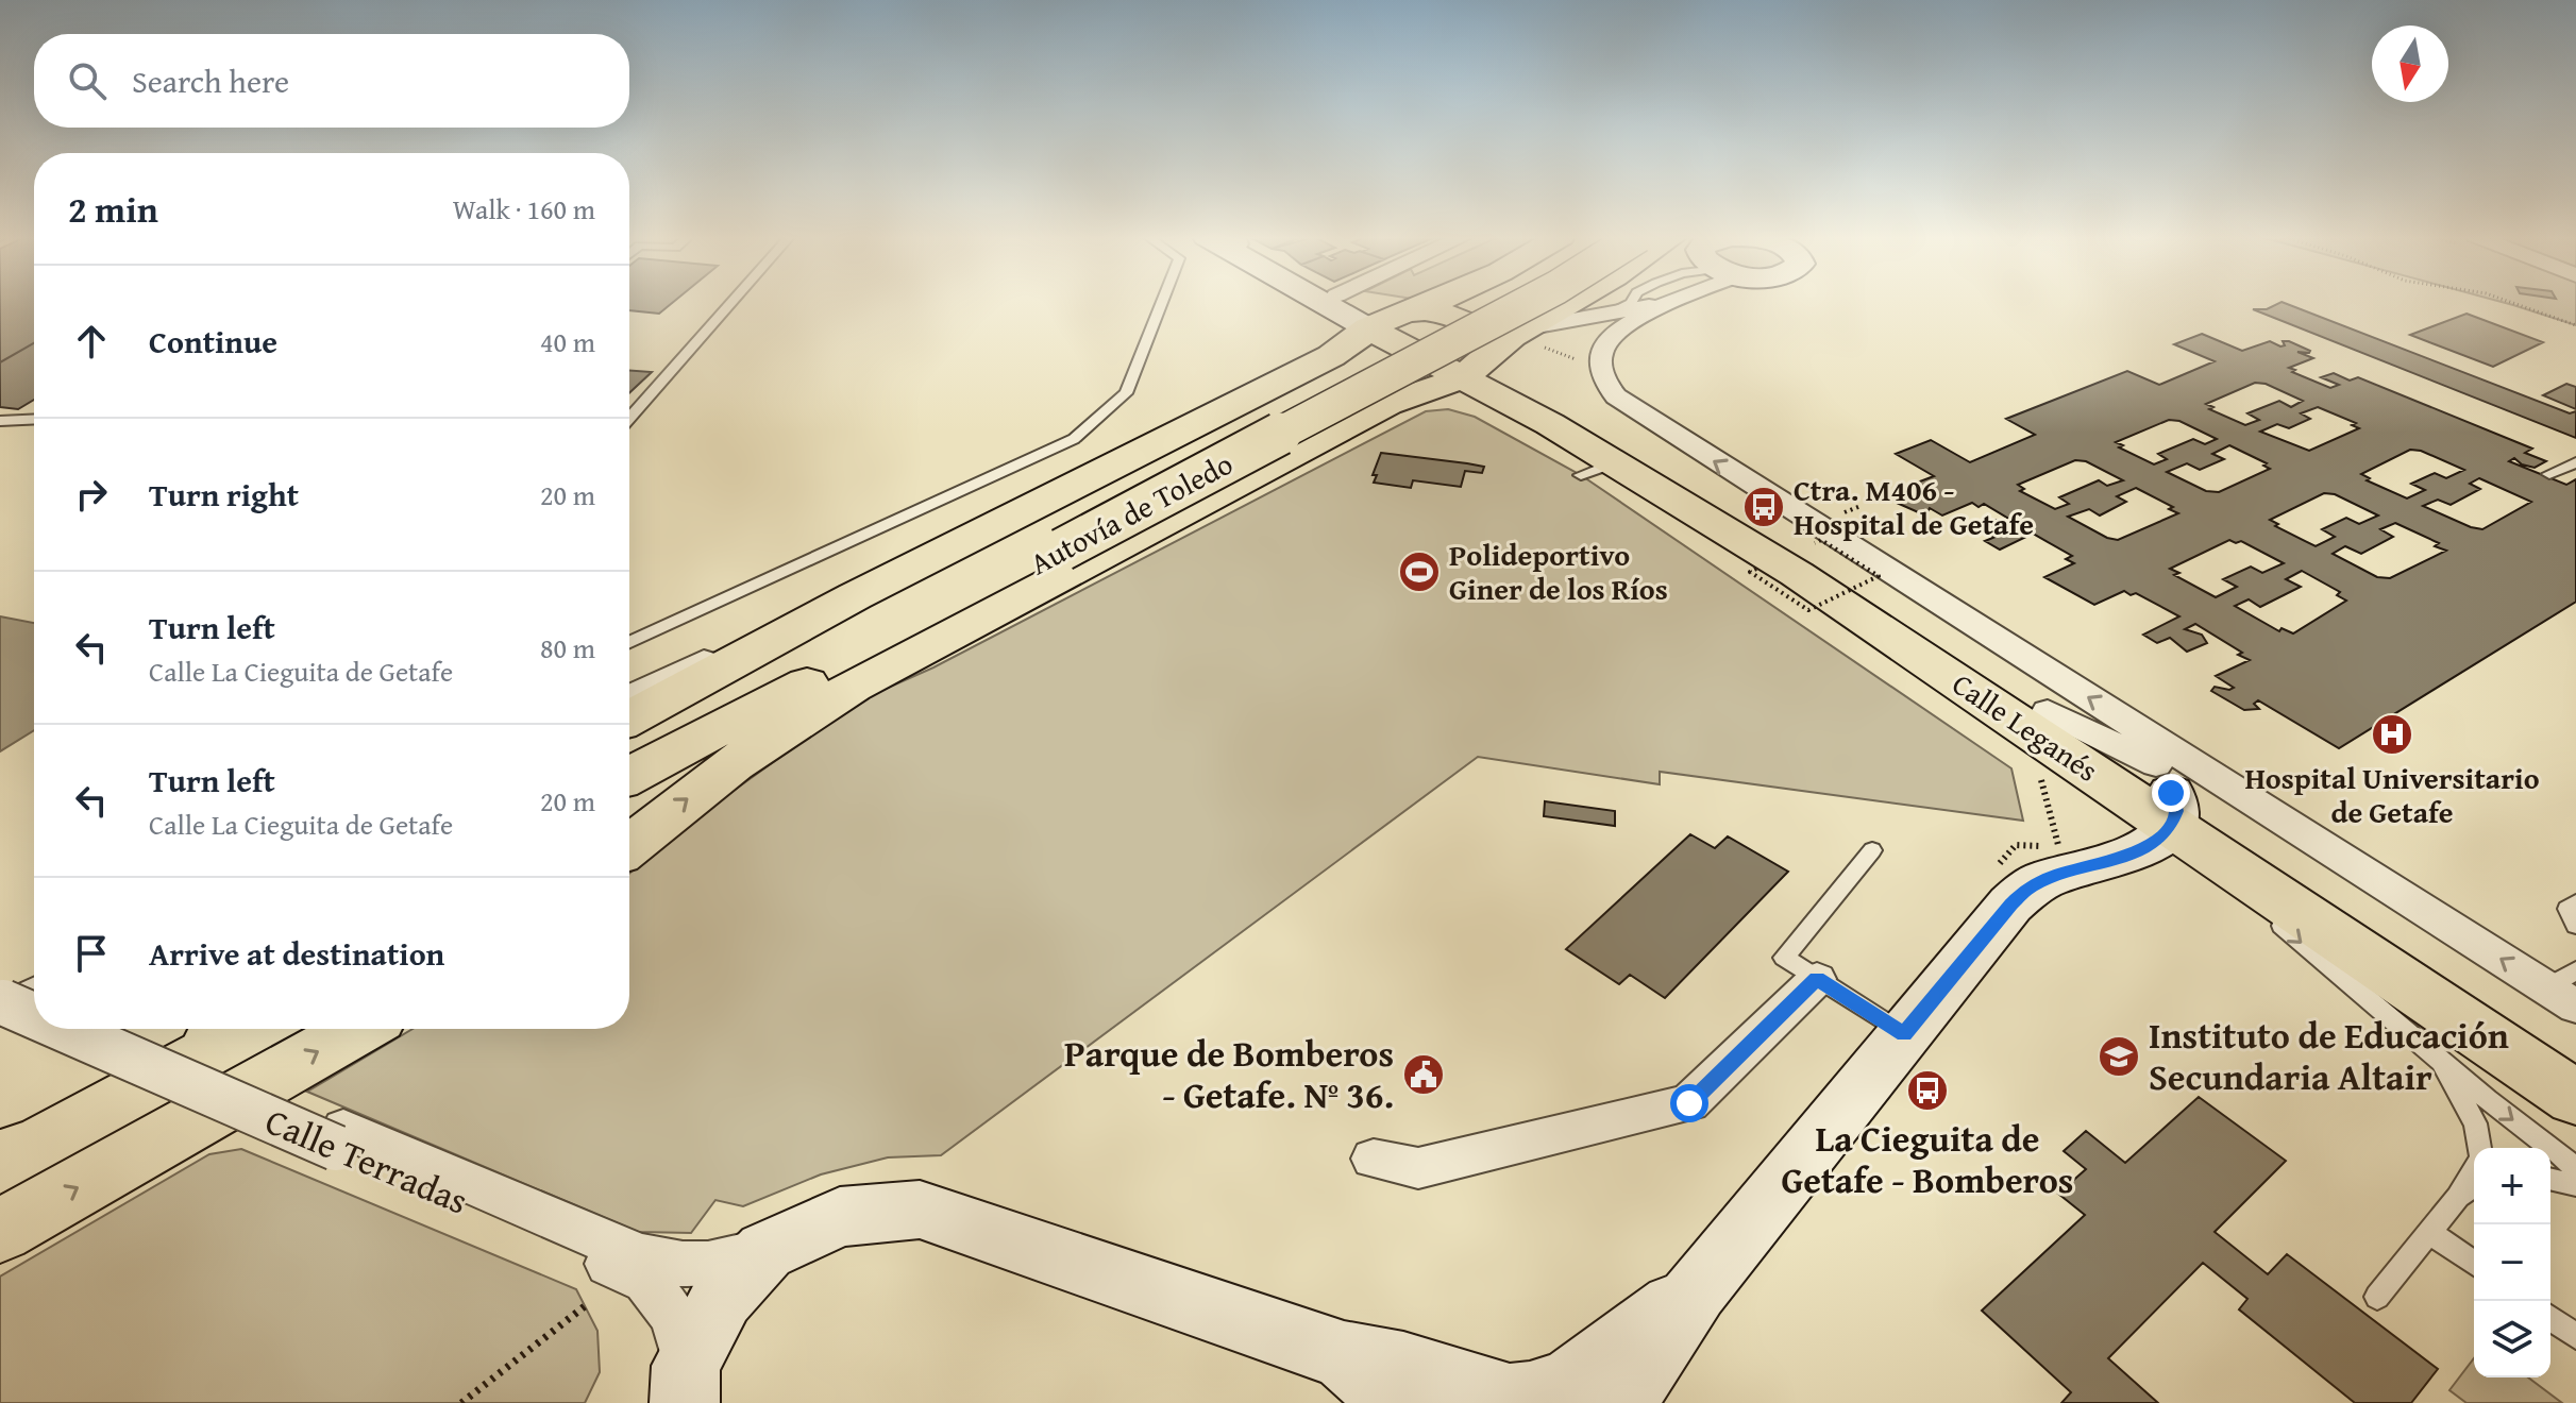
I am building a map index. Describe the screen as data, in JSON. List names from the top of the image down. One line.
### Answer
{"streets":{"highway":["Autovía de Toledo","Calle Leganés"],"street":["Calle Terradas"]},"places":{"bus stop":["Ctra. M406 - Hospital de Getafe","La Cieguita de Getafe - Bomberos"],"sports":["Polideportivo Giner de los Ríos"],"hospital":["Hospital Universitario de Getafe"],"school or university":["Instituto de Educación Secundaria Altair"],"public building":["Parque de Bomberos - Getafe. Nº 36."]},"north":"bottom","page":{"search":"Search here","heading":["2 min","Walk · 160 m"],"list":[["Continue","40 m"],["Turn right","20 m"],["Turn left","Calle La Cieguita de Getafe","80 m"],["Turn left","Calle La Cieguita de Getafe","20 m"],"Arrive at destination"],"map_buttons":["+","−"]}}
